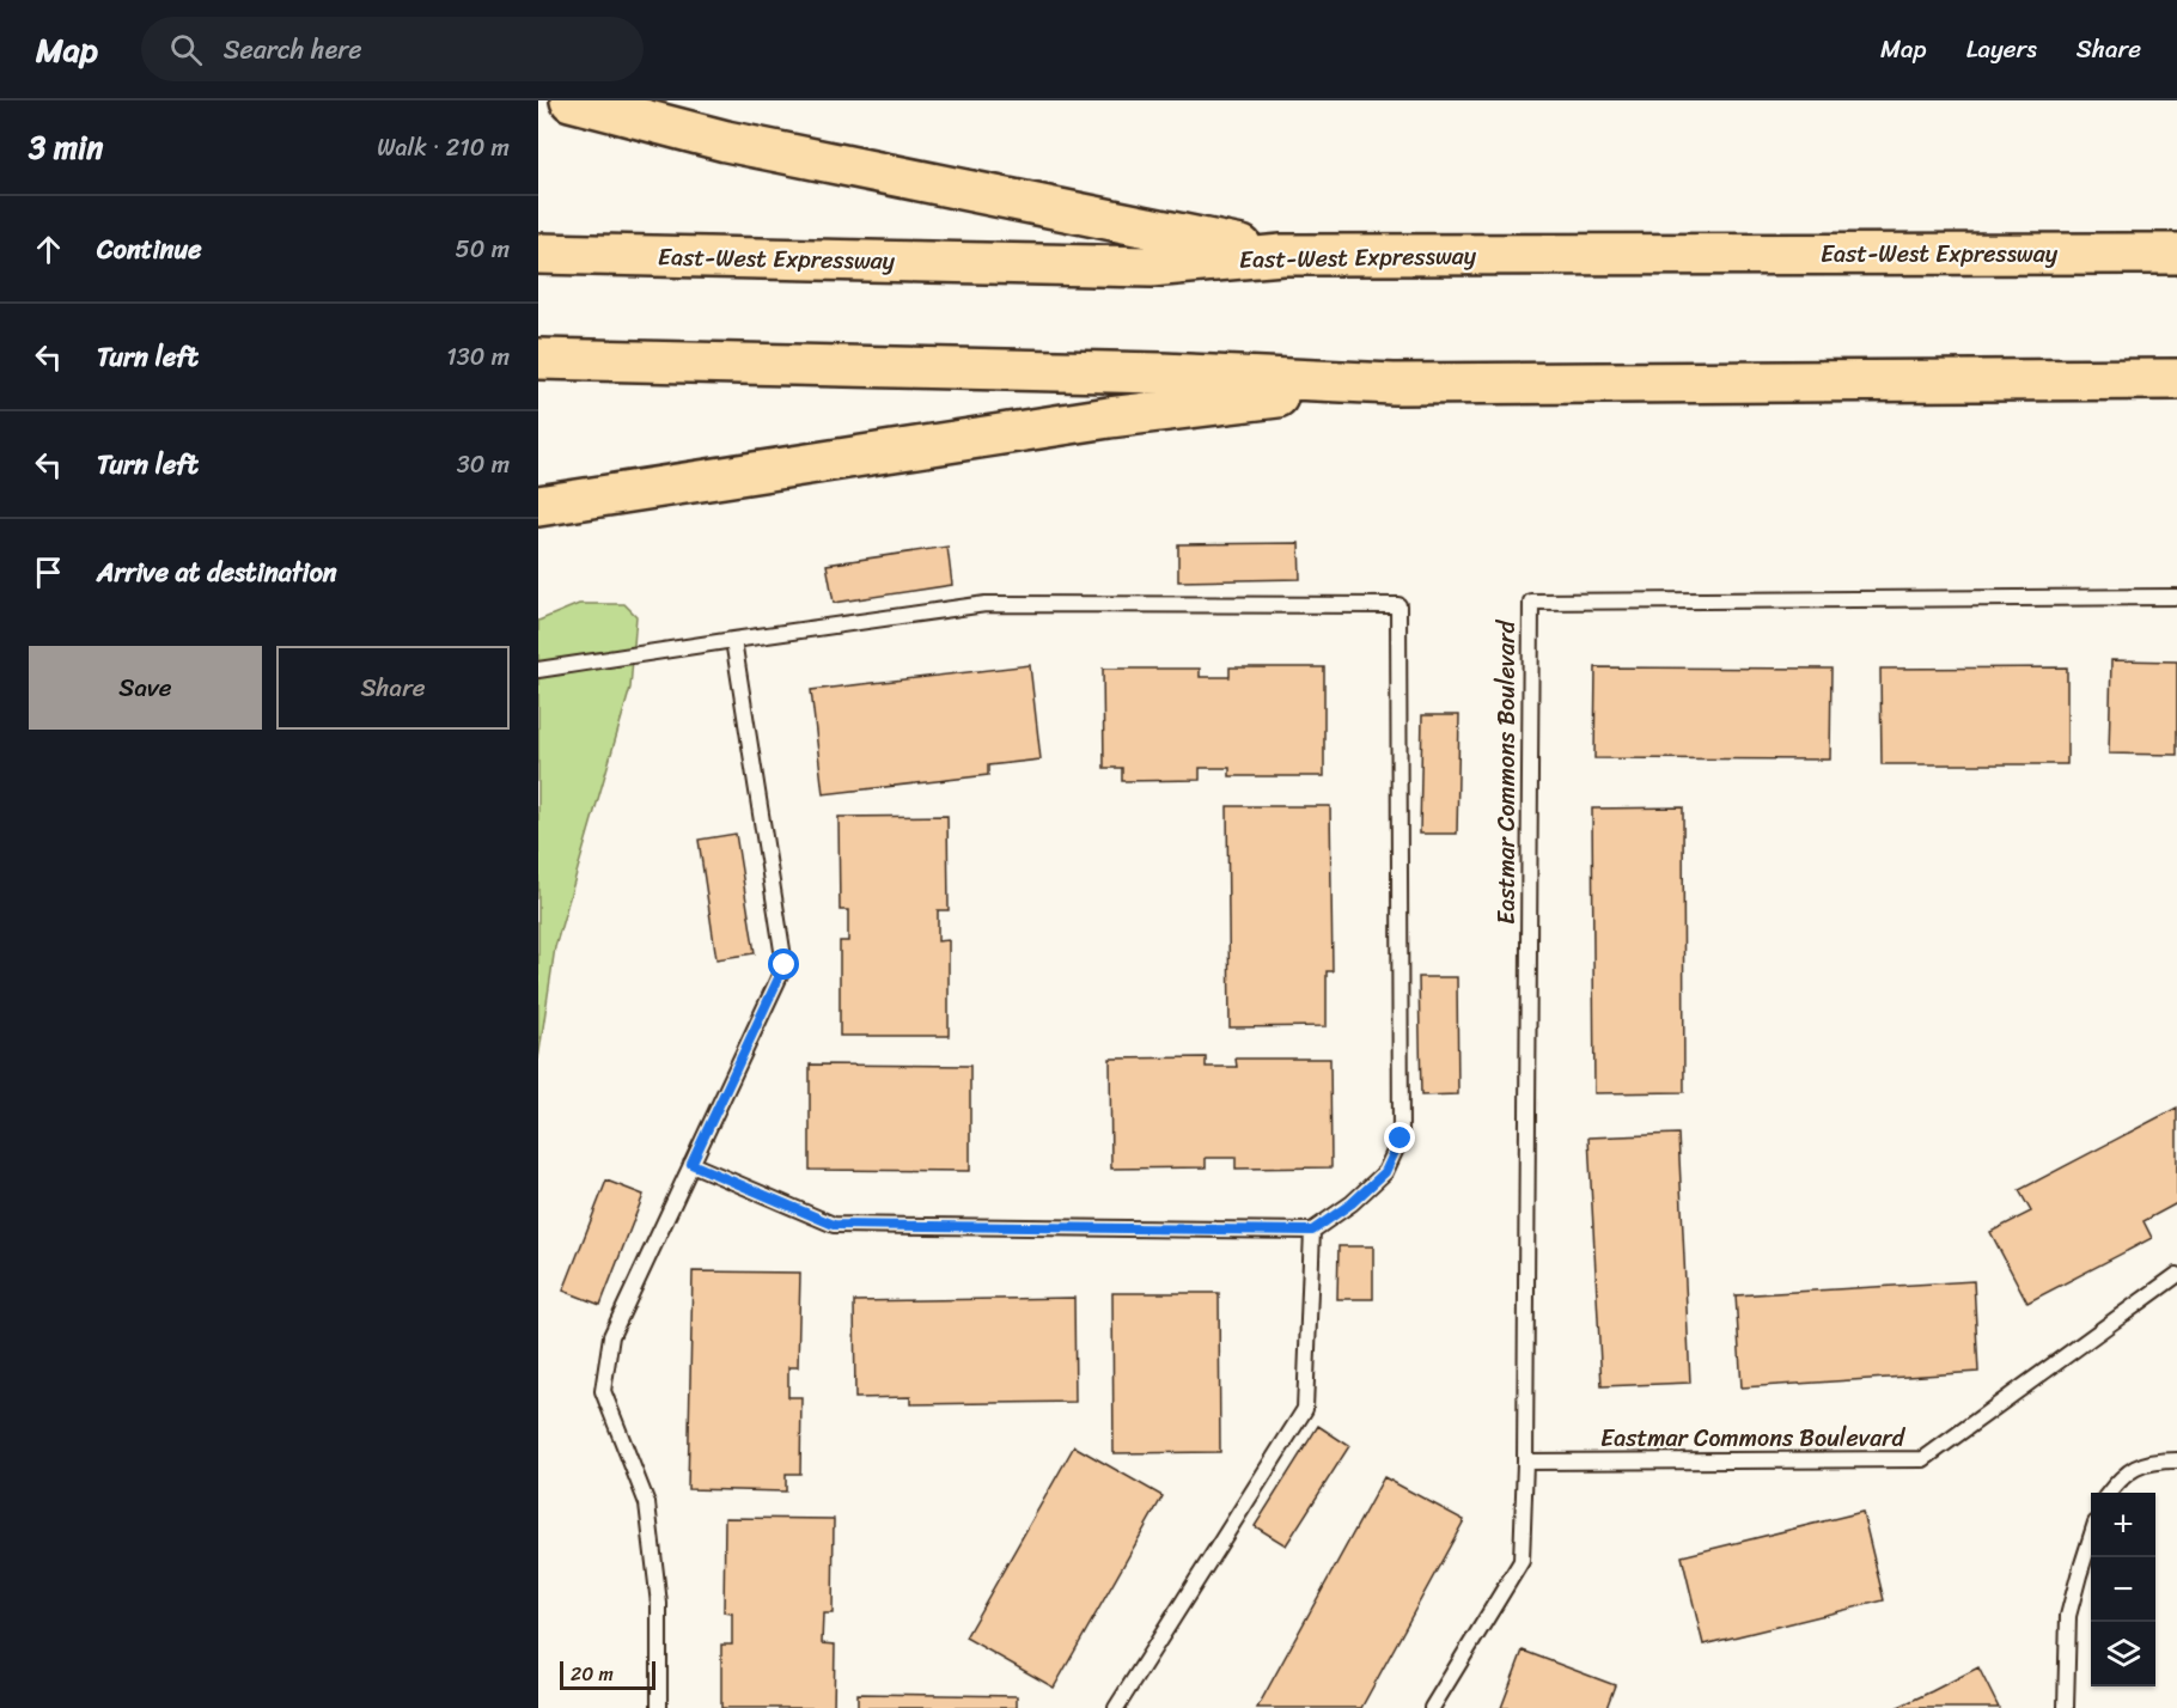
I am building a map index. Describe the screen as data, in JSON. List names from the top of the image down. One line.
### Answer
{"streets":{"highway":["East-West Expressway"],"lane":["Eastmar Commons Boulevard"]},"scale_bar":"20 m","page":{"header":"Map","search":"Search here","nav":["Map","Layers","Share"],"heading":["3 min","Walk · 210 m"],"list":[["Continue","50 m"],["Turn left","130 m"],["Turn left","30 m"],"Arrive at destination"],"buttons":["Save","Share"],"map_buttons":["+","−"],"scale":"20 m"}}
